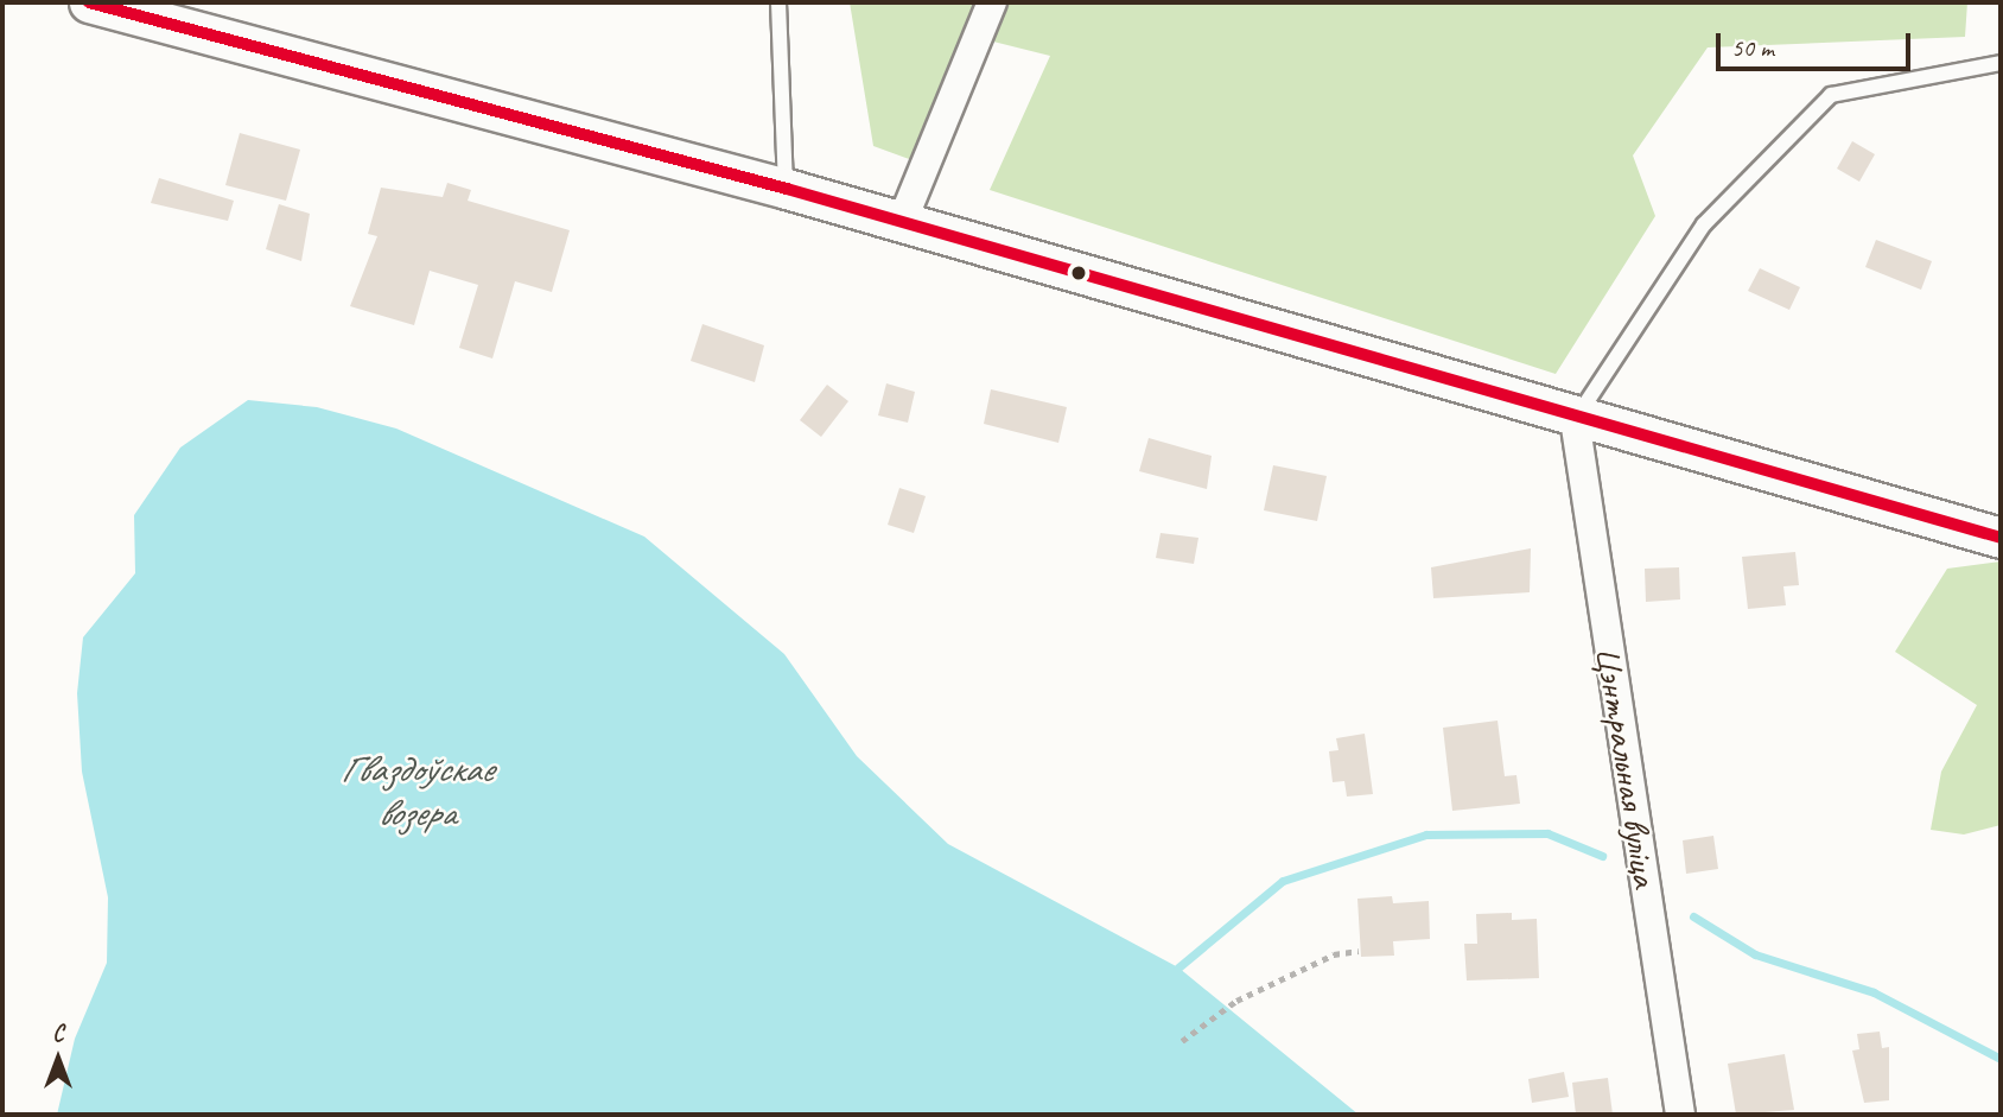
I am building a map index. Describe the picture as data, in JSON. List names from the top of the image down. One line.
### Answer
{"streets":{"street":["Цэнтральная вуліца"]},"water":["Гваздоўскае возера"],"scale_bar":"50 m","north":"top"}
